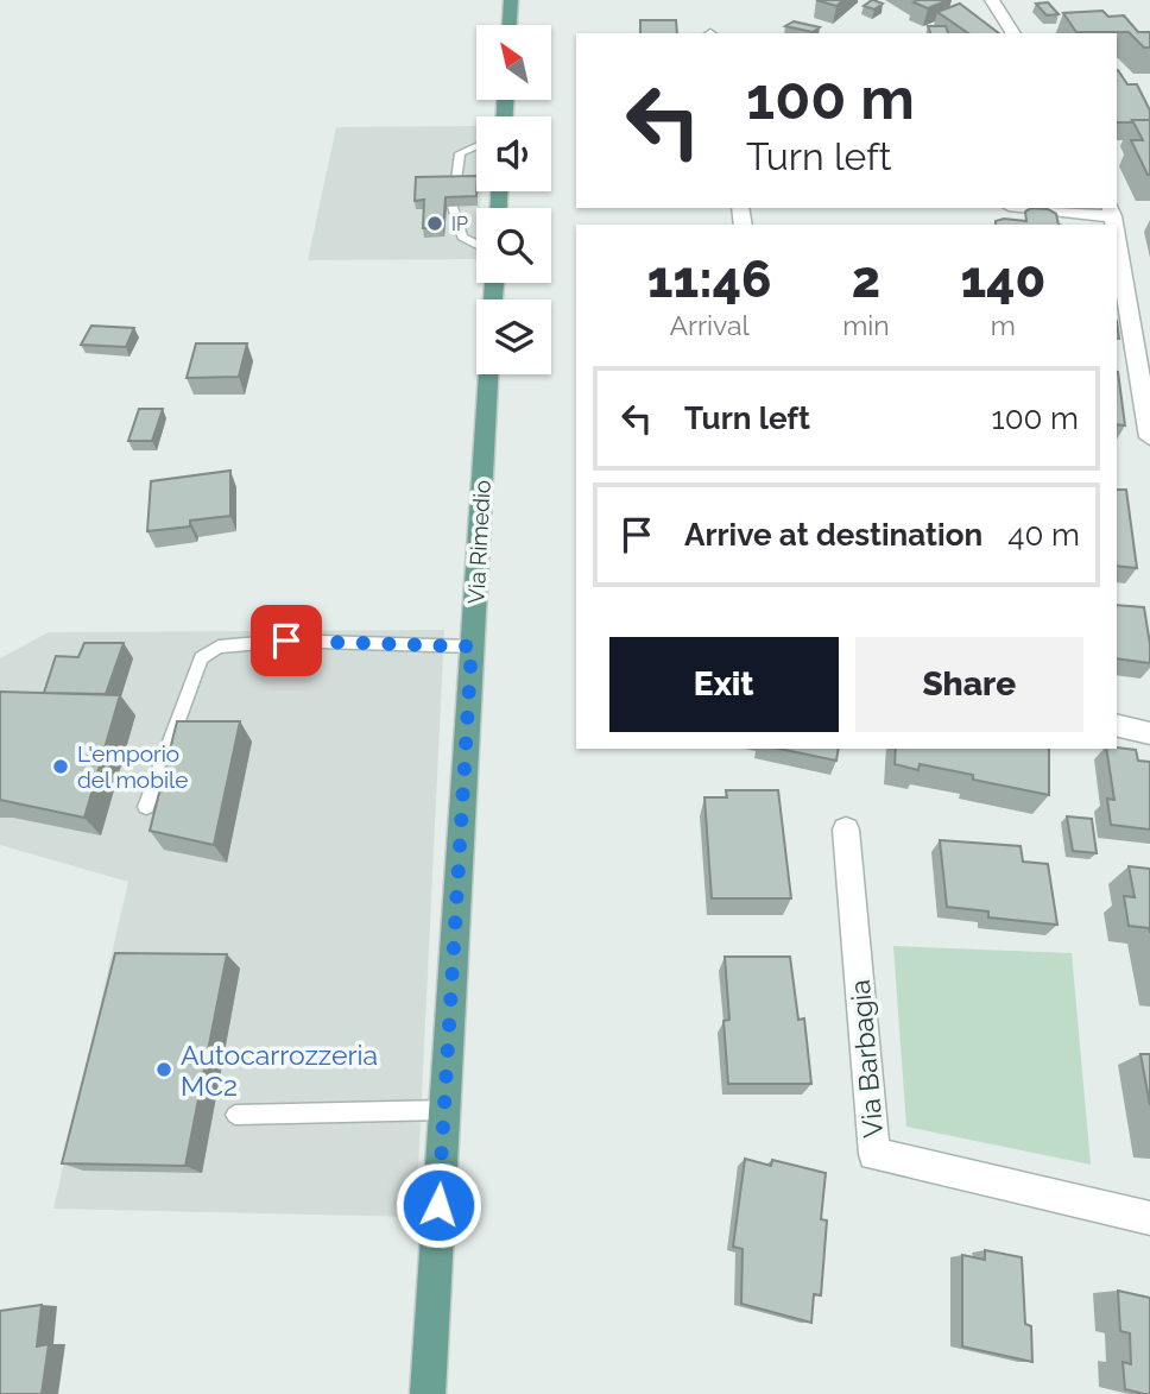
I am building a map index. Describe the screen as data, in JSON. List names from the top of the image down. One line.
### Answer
{"streets":{"main road":["Via Rimedio"],"street":["Via Barbagia"]},"places":["IP","L'emporio del mobile","Autocarrozzeria MC2"],"north":"top left","page":{"turn":["100 m","Turn left"],"eta":["11:46","Arrival","2","min","140","m"],"list":[{"name":"Turn left","value":"100 m"},{"name":"Arrive at destination","value":"40 m"}],"buttons":["Exit","Share"]}}
